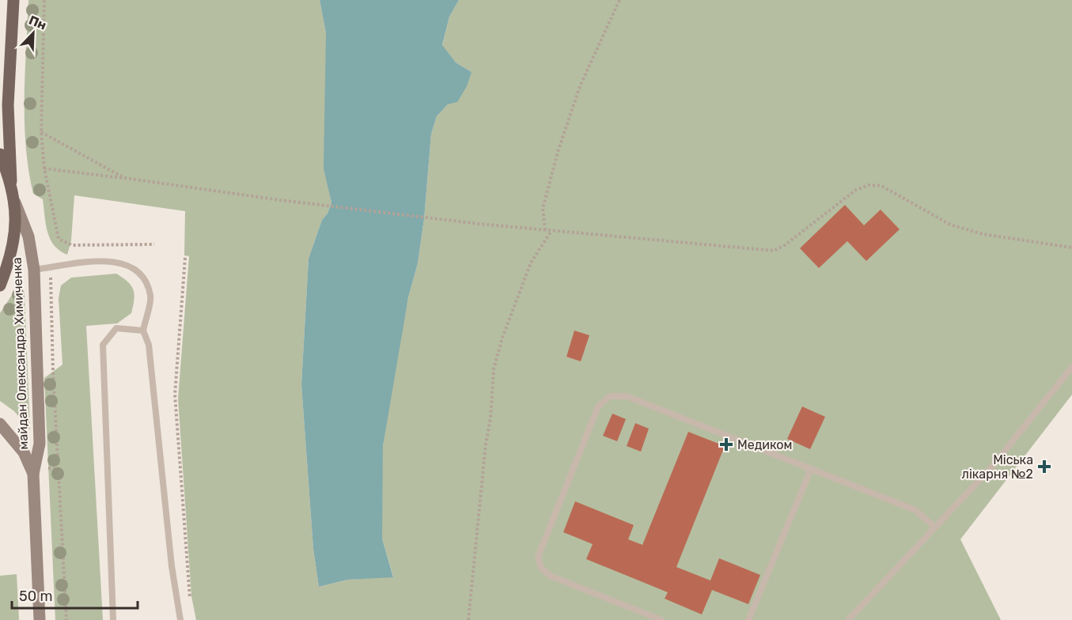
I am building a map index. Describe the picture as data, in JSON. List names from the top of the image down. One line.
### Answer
{"streets":{"main road":["майдан Олександра Химиченка"]},"places":{"health":["Медиком","Міська лікарня №2"]},"scale_bar":"50 m","north":"top right"}
